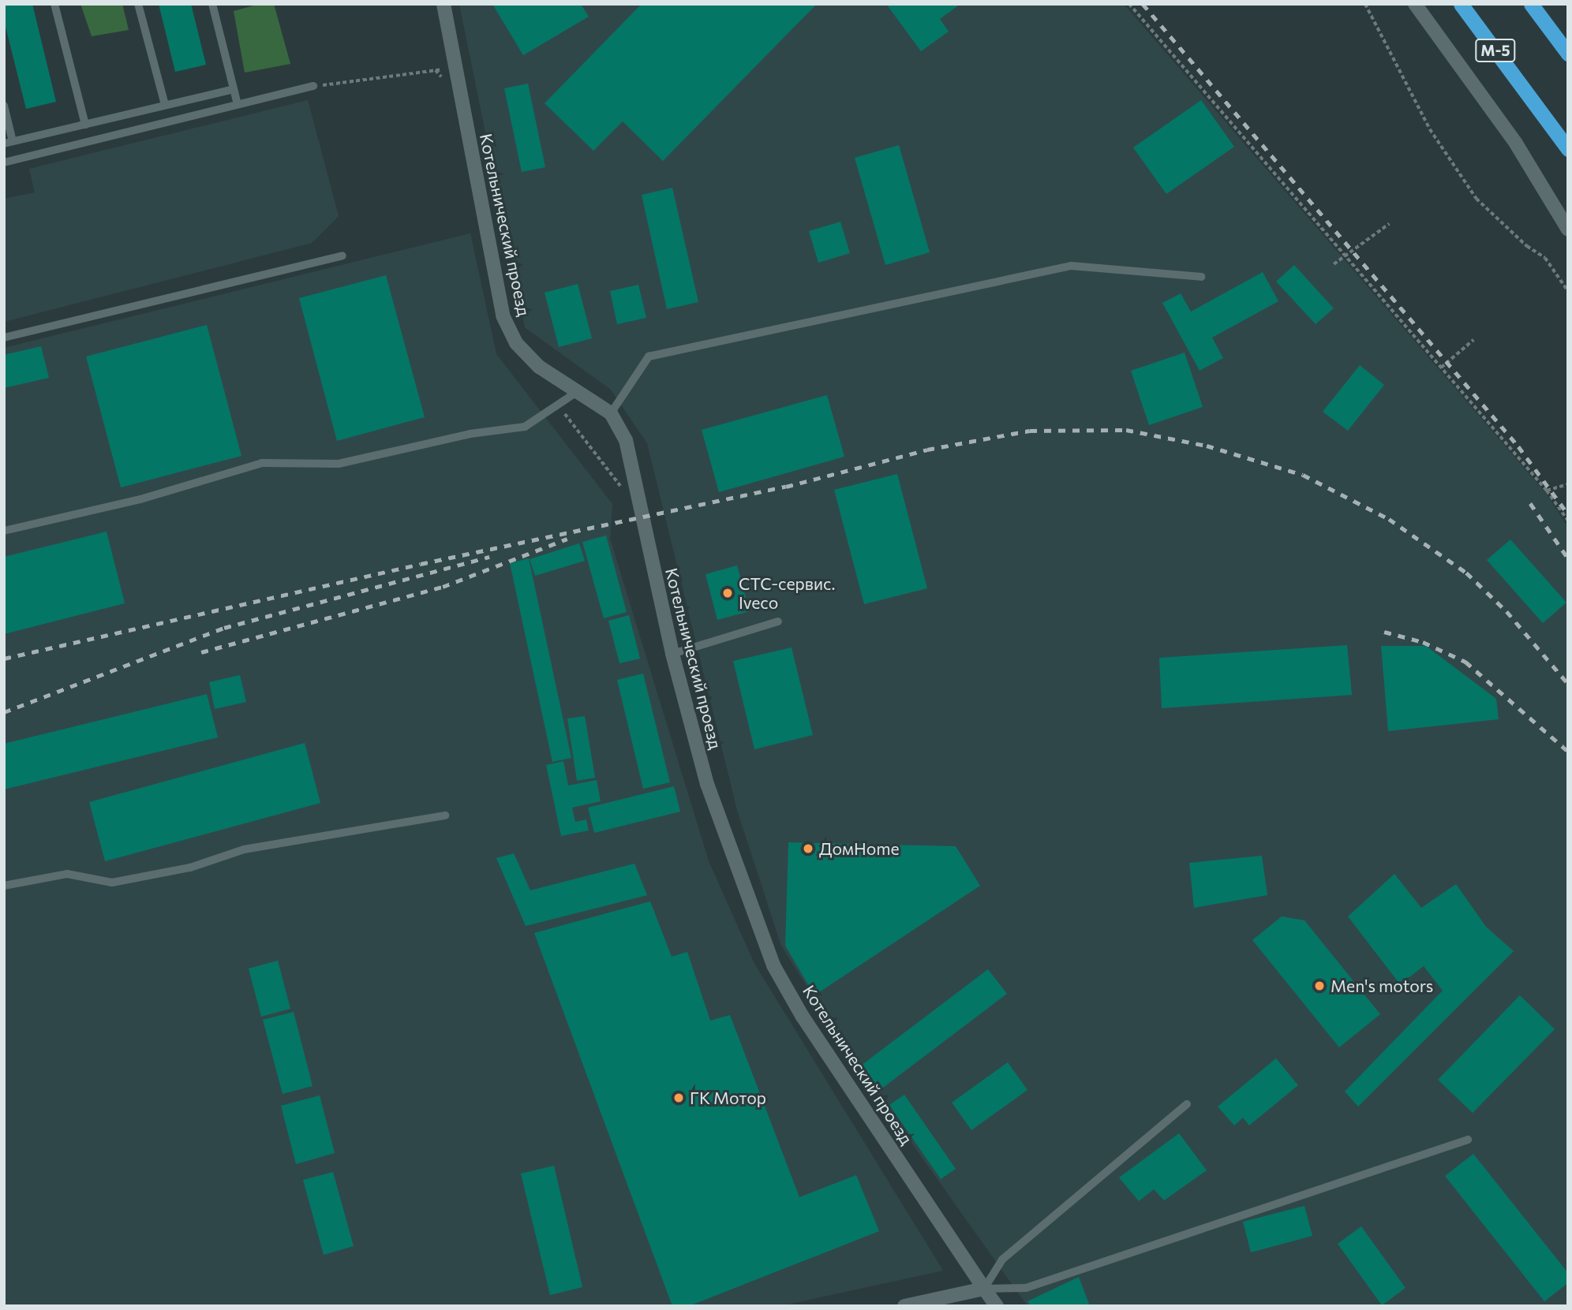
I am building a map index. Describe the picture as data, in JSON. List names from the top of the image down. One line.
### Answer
{"streets":{"highway":["М-5"],"street":["Котельнический проезд"]},"places":["СТС-сервис. Iveco","ДомHome","Men's motors","ГК Мотор"]}
